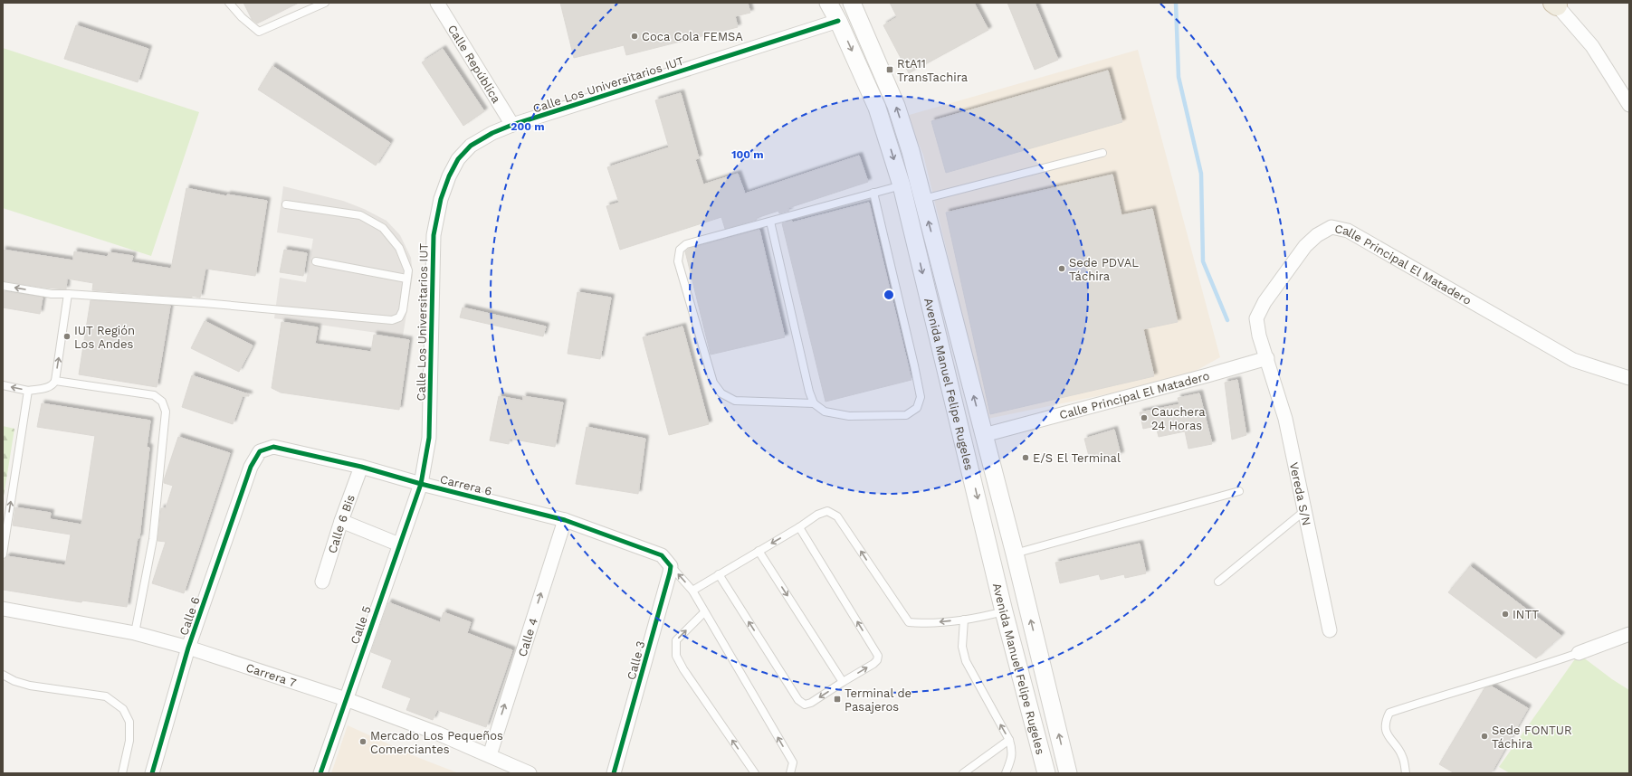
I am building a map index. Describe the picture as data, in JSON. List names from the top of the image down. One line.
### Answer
{"streets":{"street":["Calle República","Calle Los Universitarios IUT","Calle Principal El Matadero","Avenida Manuel Felipe Rugeles","Carrera 6","Vereda S/N","Calle 6 Bis","Calle 6","Calle 5","Calle 4","Calle 3","Carrera 7"]},"crossings":[["Calle República","Calle Los Universitarios IUT"],["Calle Los Universitarios IUT","Avenida Manuel Felipe Rugeles"],["Calle Los Universitarios IUT","Carrera 6"],["Calle Los Universitarios IUT","Calle 5"],["Calle Principal El Matadero","Avenida Manuel Felipe Rugeles"],["Calle Principal El Matadero","Vereda S/N"],["Carrera 6","Calle 6 Bis"],["Carrera 6","Calle 6"],["Carrera 6","Calle 5"],["Carrera 6","Calle 4"],["Carrera 6","Calle 3"],["Calle 6","Carrera 7"],["Calle 5","Carrera 7"],["Calle 4","Carrera 7"]],"one_way":["Calle 4"],"places":{"other":["Coca Cola FEMSA","Sede PDVAL Táchira","IUT Región Los Andes","Cauchera 24 Horas","E/S El Terminal","INTT","Sede FONTUR Táchira","Mercado Los Pequeños Comerciantes"],"transit":["RtA11 TransTachira","Terminal de Pasajeros"]},"rings":["200 m","100 m"]}
